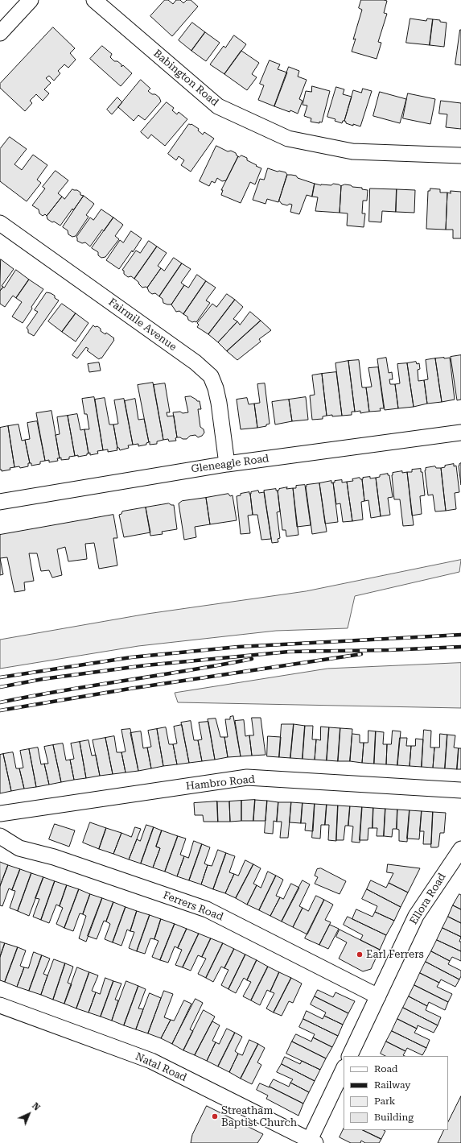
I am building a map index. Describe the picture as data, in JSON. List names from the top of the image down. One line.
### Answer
{"streets":{"street":["Babington Road","Fairmile Avenue","Gleneagle Road","Hambro Road","Ellora Road","Ferrers Road","Natal Road"]},"crossings":[["Fairmile Avenue","Gleneagle Road"],["Ellora Road","Ferrers Road"]],"places":["Earl Ferrers","Streatham Baptist Church"],"legend":["Road","Railway","Park","Building"],"north":"top right"}
